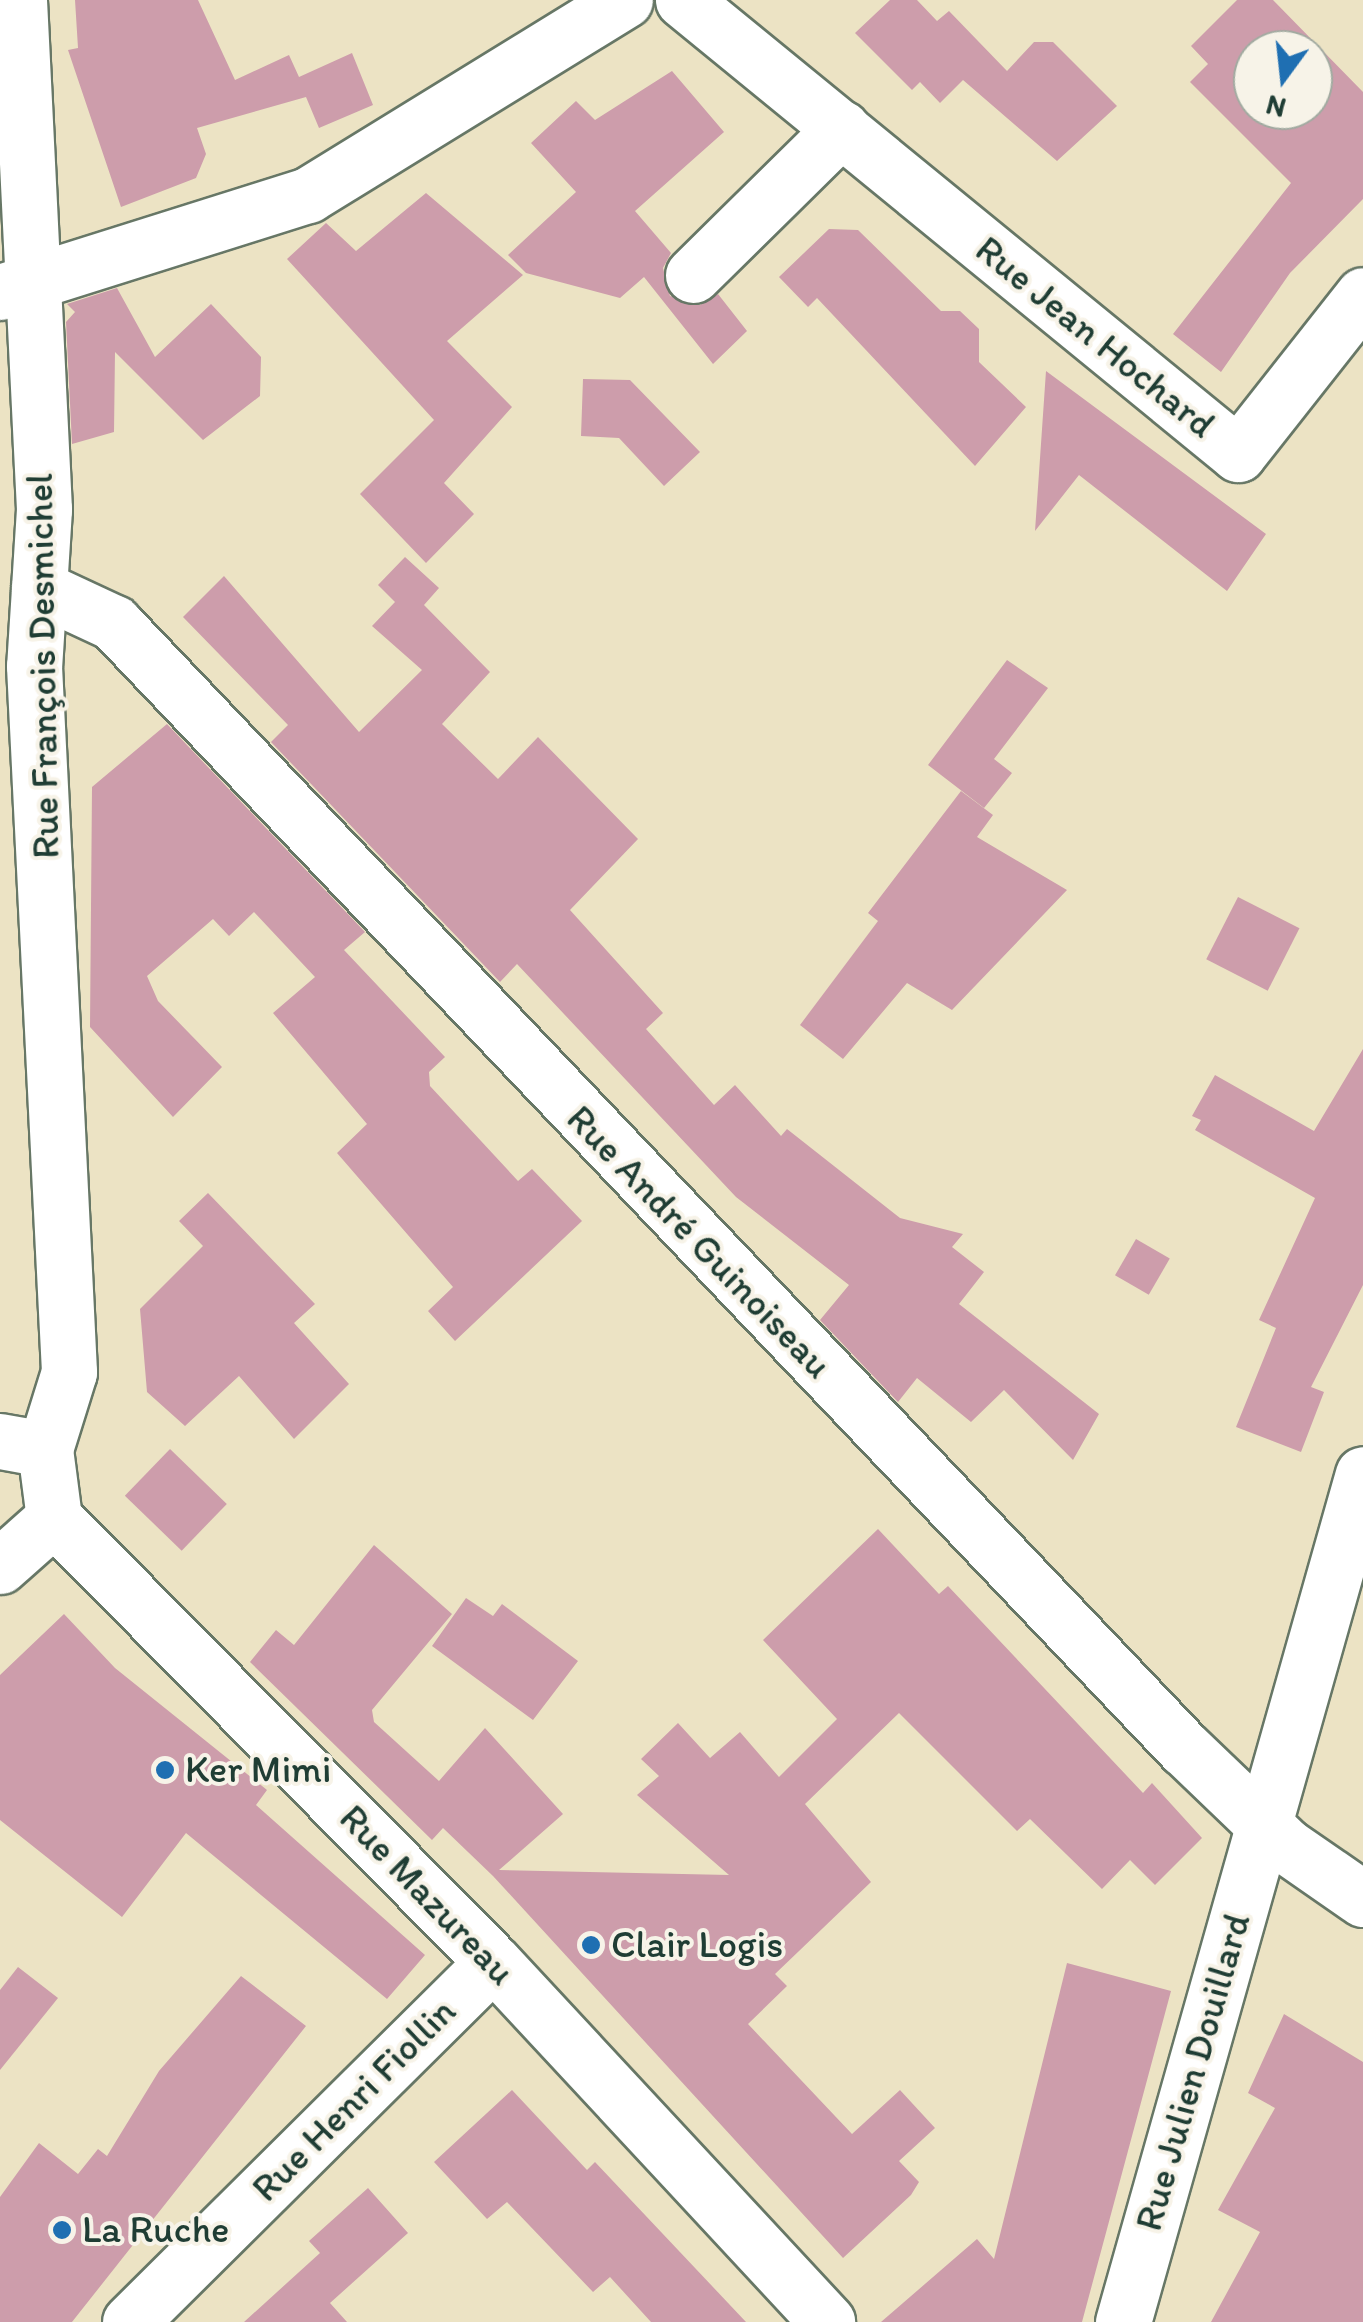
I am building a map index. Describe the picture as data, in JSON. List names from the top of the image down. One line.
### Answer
{"streets":{"street":["Rue Jean Hochard","Rue François Desmichel","Rue André Guinoiseau","Rue Mazureau","Rue Julien Douillard","Rue Henri Fiollin"]},"crossings":[["Rue François Desmichel","Rue André Guinoiseau"],["Rue André Guinoiseau","Rue Julien Douillard"],["Rue Mazureau","Rue Henri Fiollin"]],"places":["Ker Mimi","Clair Logis","La Ruche"],"north":"bottom"}
